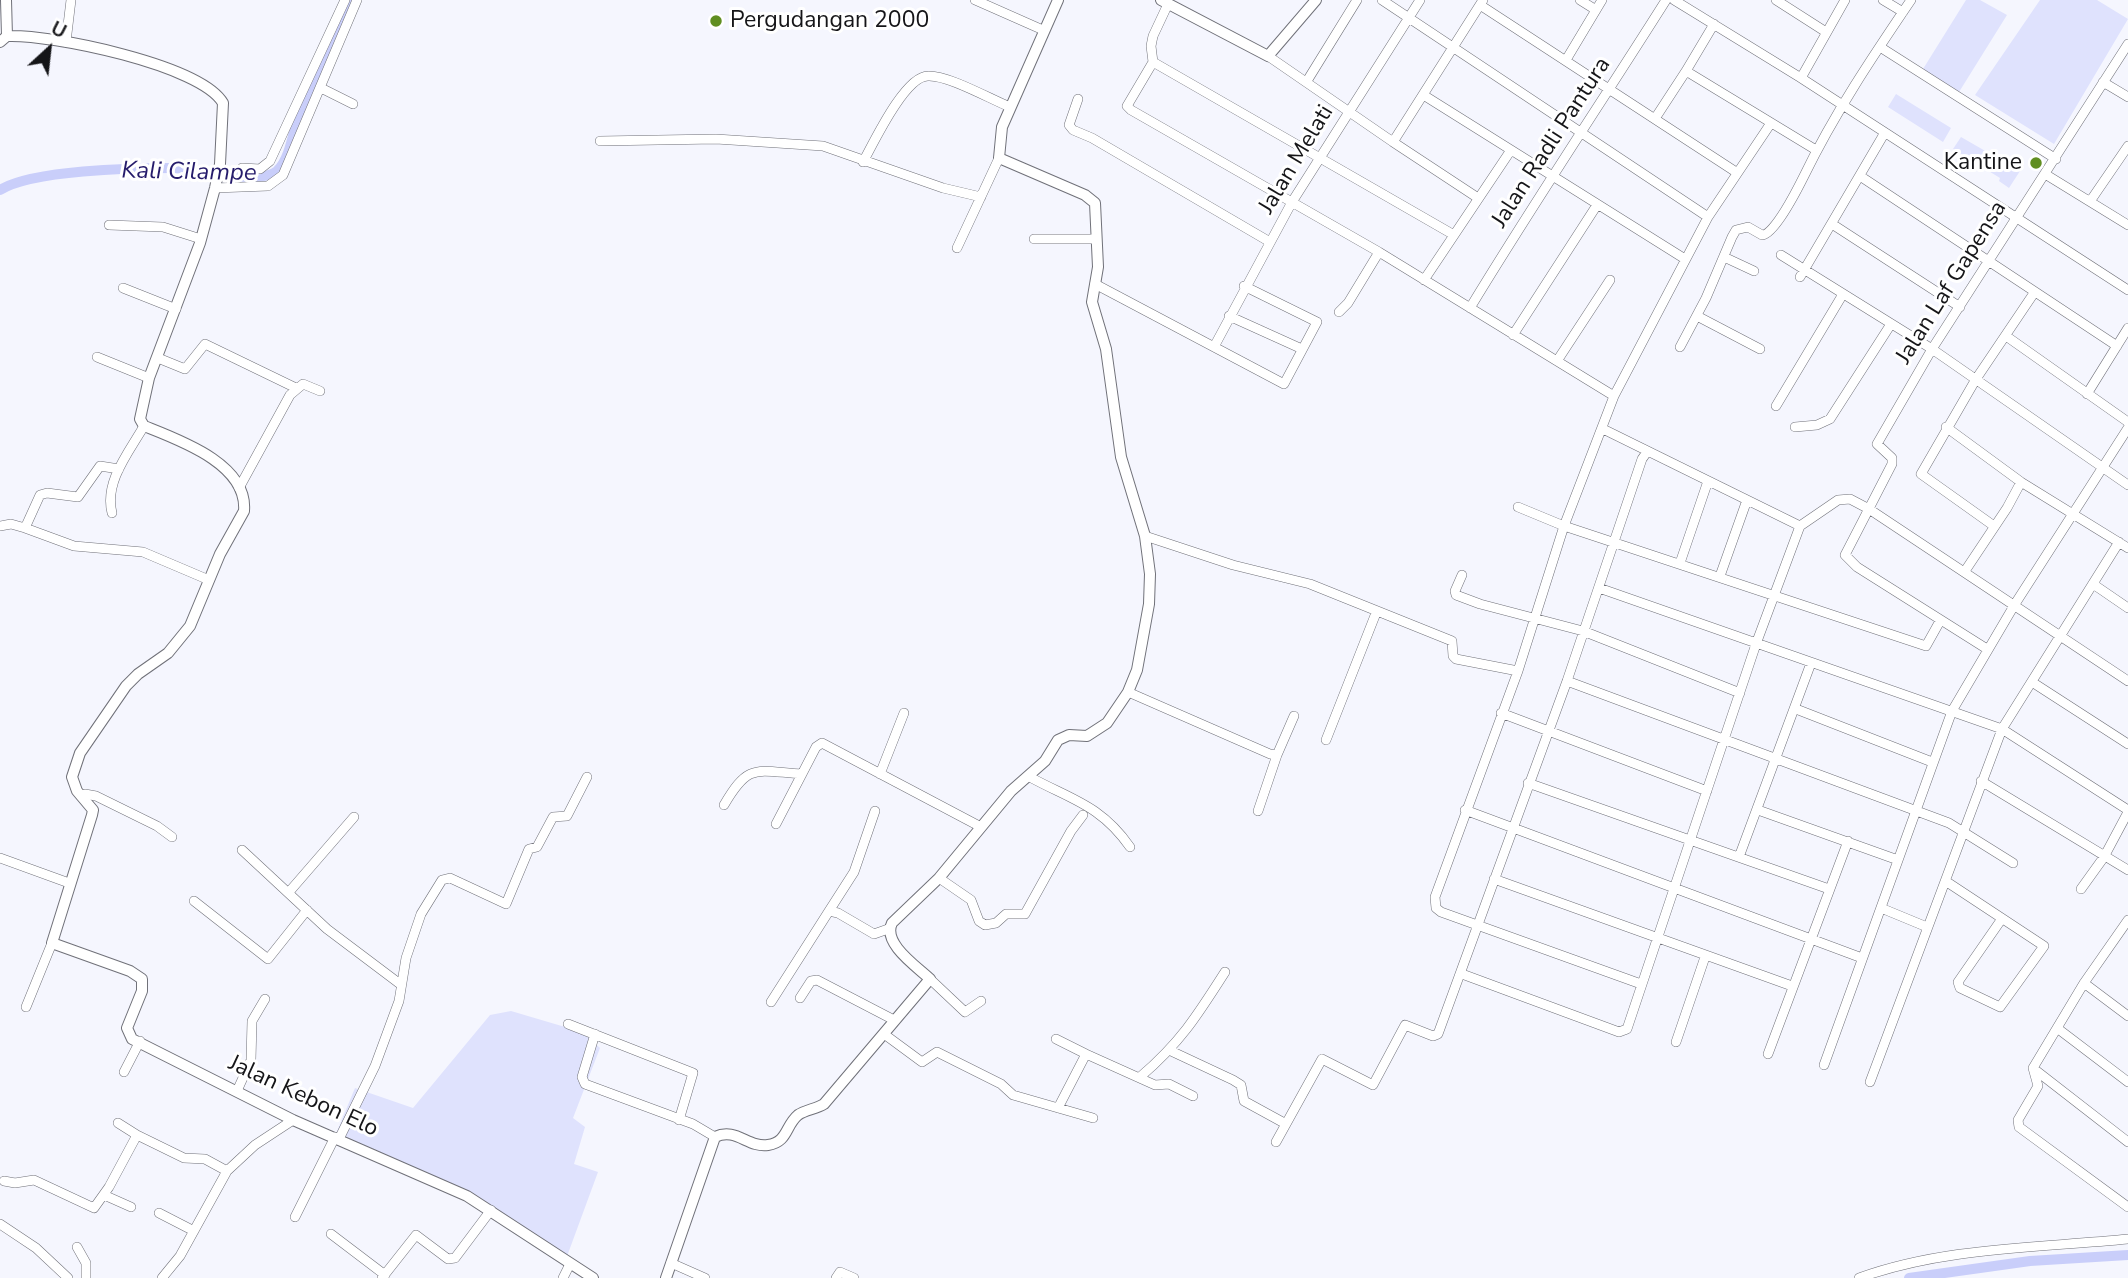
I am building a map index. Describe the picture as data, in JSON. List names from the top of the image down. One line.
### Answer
{"streets":{"street":["Jalan Radli Pantura","Jalan Melati","Jalan Laf Gapensa","Jalan Kebon Elo"]},"water":["Kali Cilampe"],"places":["Pergudangan 2000","Kantine"],"north":"top right"}
